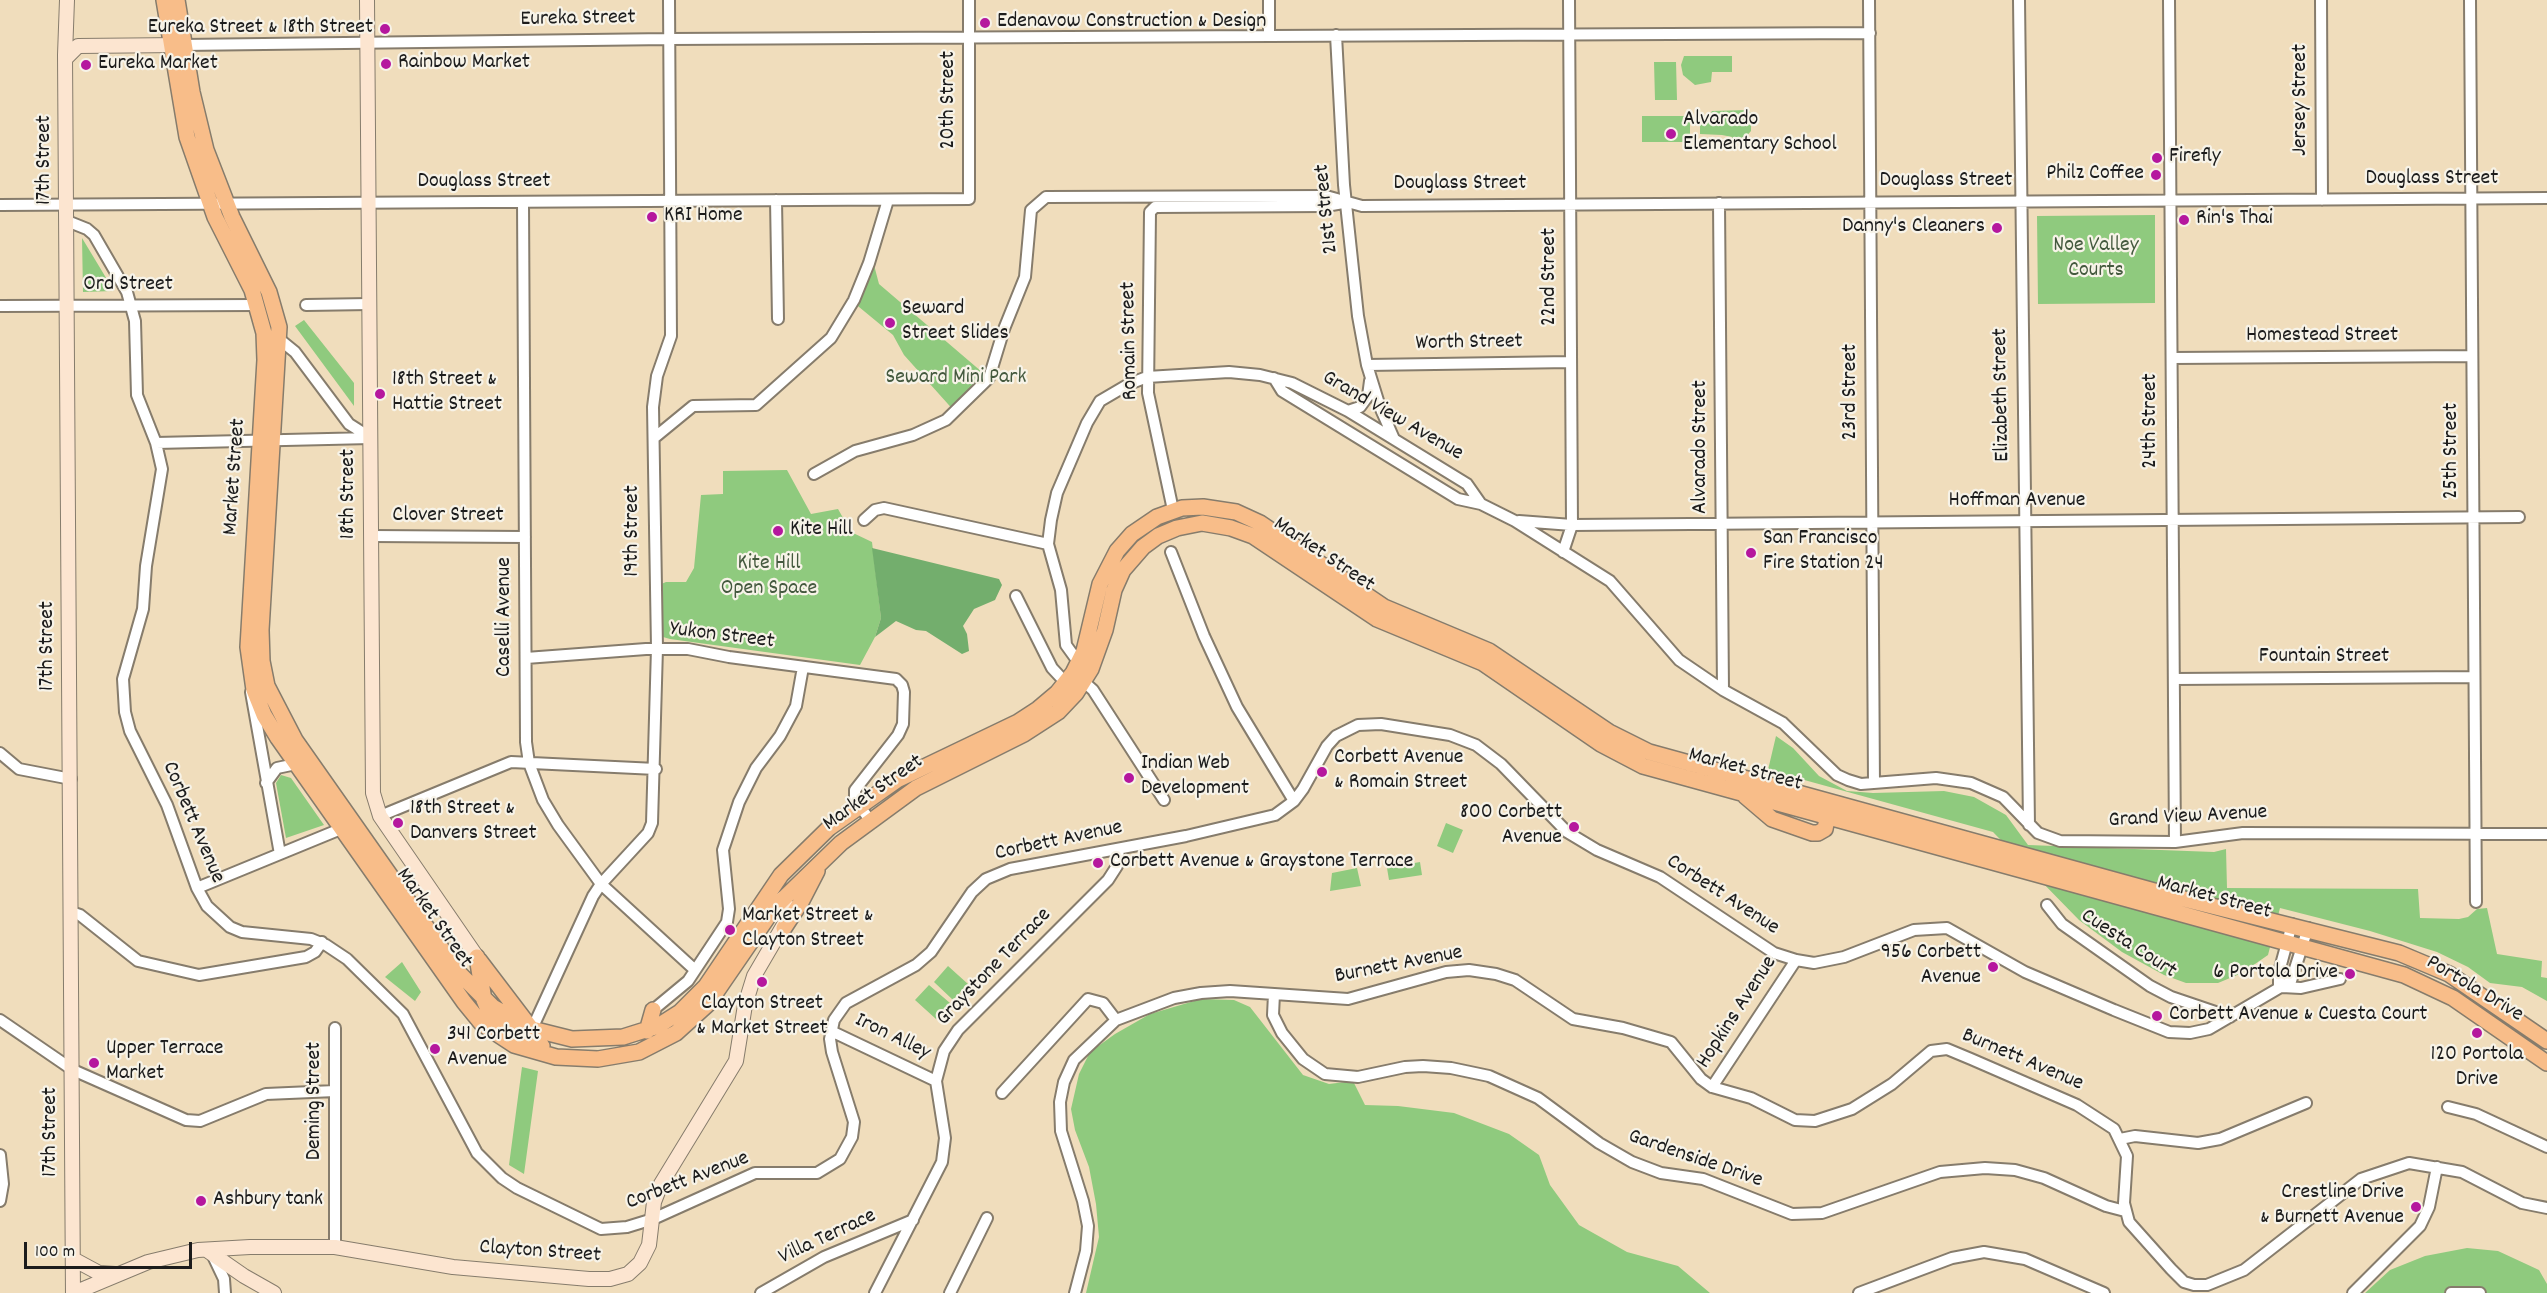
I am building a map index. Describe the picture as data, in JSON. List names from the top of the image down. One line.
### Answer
{"streets":{"main road":["Eureka Street","17th Street","Market Street","18th Street","Portola Drive","Clayton Street"],"street":["20th Street","Jersey Street","Douglass Street","21st Street","22nd Street","Ord Street","Homestead Street","Romain Street","Worth Street","23rd Street","Elizabeth Street","Grand View Avenue","24th Street","Alvarado Street","25th Street","Hoffman Avenue","Clover Street","19th Street","Caselli Avenue","Yukon Street","Fountain Street","Corbett Avenue","Cuesta Court","Burnett Avenue","Graystone Terrace","Hopkins Avenue","Iron Alley","Deming Street","Gardenside Drive","Villa Terrace"]},"crossings":[["Eureka Street","20th Street"],["Eureka Street","21st Street"],["Eureka Street","22nd Street"],["Eureka Street","23rd Street"],["Eureka Street","Market Street"],["Eureka Street","18th Street"],["Eureka Street","19th Street"],["20th Street","Douglass Street"],["Jersey Street","Douglass Street"],["17th Street","Douglass Street"],["17th Street","Ord Street"],["17th Street","Corbett Avenue"],["17th Street","Clayton Street"],["Douglass Street","21st Street"],["Douglass Street","22nd Street"],["Douglass Street","Romain Street"],["Douglass Street","23rd Street"],["Douglass Street","Elizabeth Street"],["Douglass Street","24th Street"],["Douglass Street","Alvarado Street"],["Douglass Street","25th Street"],["Douglass Street","Market Street"],["Douglass Street","18th Street"],["Douglass Street","19th Street"],["Douglass Street","Caselli Avenue"],["21st Street","Worth Street"],["21st Street","Grand View Avenue"],["22nd Street","Worth Street"],["22nd Street","Grand View Avenue"],["22nd Street","Hoffman Avenue"],["Ord Street","Market Street"],["Ord Street","Corbett Avenue"],["Homestead Street","24th Street"],["Homestead Street","25th Street"],["Romain Street","Grand View Avenue"],["Romain Street","Market Street"],["23rd Street","Grand View Avenue"],["23rd Street","Hoffman Avenue"],["Elizabeth Street","Grand View Avenue"],["Elizabeth Street","Hoffman Avenue"],["Grand View Avenue","24th Street"],["Grand View Avenue","Alvarado Street"],["Grand View Avenue","25th Street"],["Grand View Avenue","Market Street"],["Grand View Avenue","Hoffman Avenue"],["24th Street","Hoffman Avenue"],["24th Street","Fountain Street"],["Alvarado Street","Hoffman Avenue"],["25th Street","Hoffman Avenue"],["25th Street","Fountain Street"],["Market Street","19th Street"],["Market Street","Yukon Street"],["Market Street","Portola Drive"],["18th Street","Clover Street"],["Clover Street","Caselli Avenue"],["19th Street","Caselli Avenue"],["19th Street","Yukon Street"],["Caselli Avenue","Yukon Street"],["Corbett Avenue","Cuesta Court"],["Corbett Avenue","Graystone Terrace"],["Corbett Avenue","Hopkins Avenue"],["Corbett Avenue","Iron Alley"],["Corbett Avenue","Clayton Street"],["Burnett Avenue","Hopkins Avenue"],["Burnett Avenue","Gardenside Drive"],["Graystone Terrace","Iron Alley"],["Graystone Terrace","Villa Terrace"],["Deming Street","Clayton Street"]],"parks":["Noe Valley Courts","Seward Mini Park","Kite Hill Open Space"],"places":["Edenavow Construction & Design","Eureka Street & 18th Street","Rainbow Market","Eureka Market","Alvarado Elementary School","Firefly","Philz Coffee","KRI Home","Rin's Thai","Danny's Cleaners","Seward Street Slides","18th Street & Hattie Street","Kite Hill","San Francisco Fire Station 24","Corbett Avenue & Romain Street","Indian Web Development","18th Street & Danvers Street","800 Corbett Avenue","Corbett Avenue & Graystone Terrace","Market Street & Clayton Street","956 Corbett Avenue","6 Portola Drive","Clayton Street & Market Street","Corbett Avenue & Cuesta Court","120 Portola Drive","341 Corbett Avenue","Upper Terrace Market","Ashbury tank","Crestline Drive & Burnett Avenue"],"scale_bar":"100 m"}
